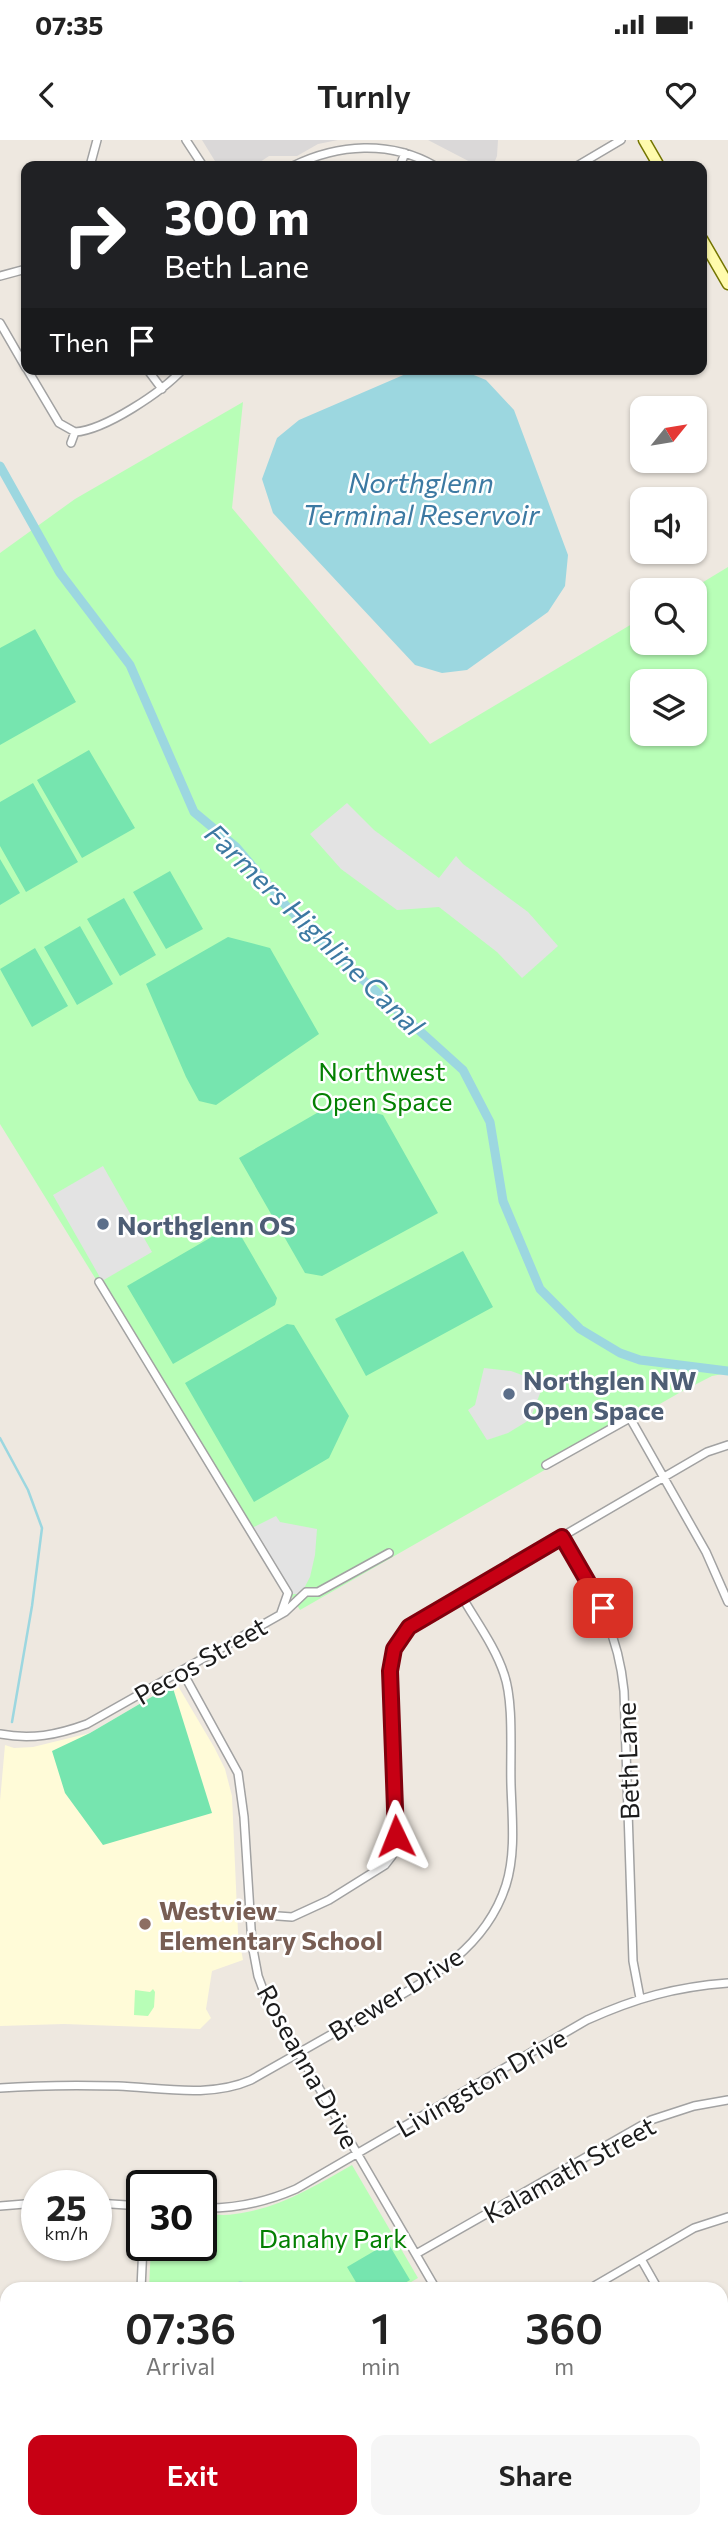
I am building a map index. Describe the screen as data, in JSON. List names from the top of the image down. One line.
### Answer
{"streets":{"street":["Pecos Street","Beth Lane","Brewer Drive","Roseanna Drive","Livingston Drive","Kalamath Street"]},"crossings":[["Pecos Street","Roseanna Drive"],["Beth Lane","Livingston Drive"],["Brewer Drive","Roseanna Drive"],["Roseanna Drive","Livingston Drive"],["Roseanna Drive","Kalamath Street"]],"water":["Northglenn Terminal Reservoir","Farmers Highline Canal"],"parks":["Northwest Open Space","Danahy Park"],"places":["Northglenn OS","Northglen NW Open Space","Westview Elementary School"],"north":"top right","page":{"status":"07:35","header":"Turnly","turn":["300 m","Beth Lane"],"then":"Then","speed":"25 km/h","limit":"30","eta":["07:36","Arrival","1","min","360","m"],"buttons":["Exit","Share"]}}
